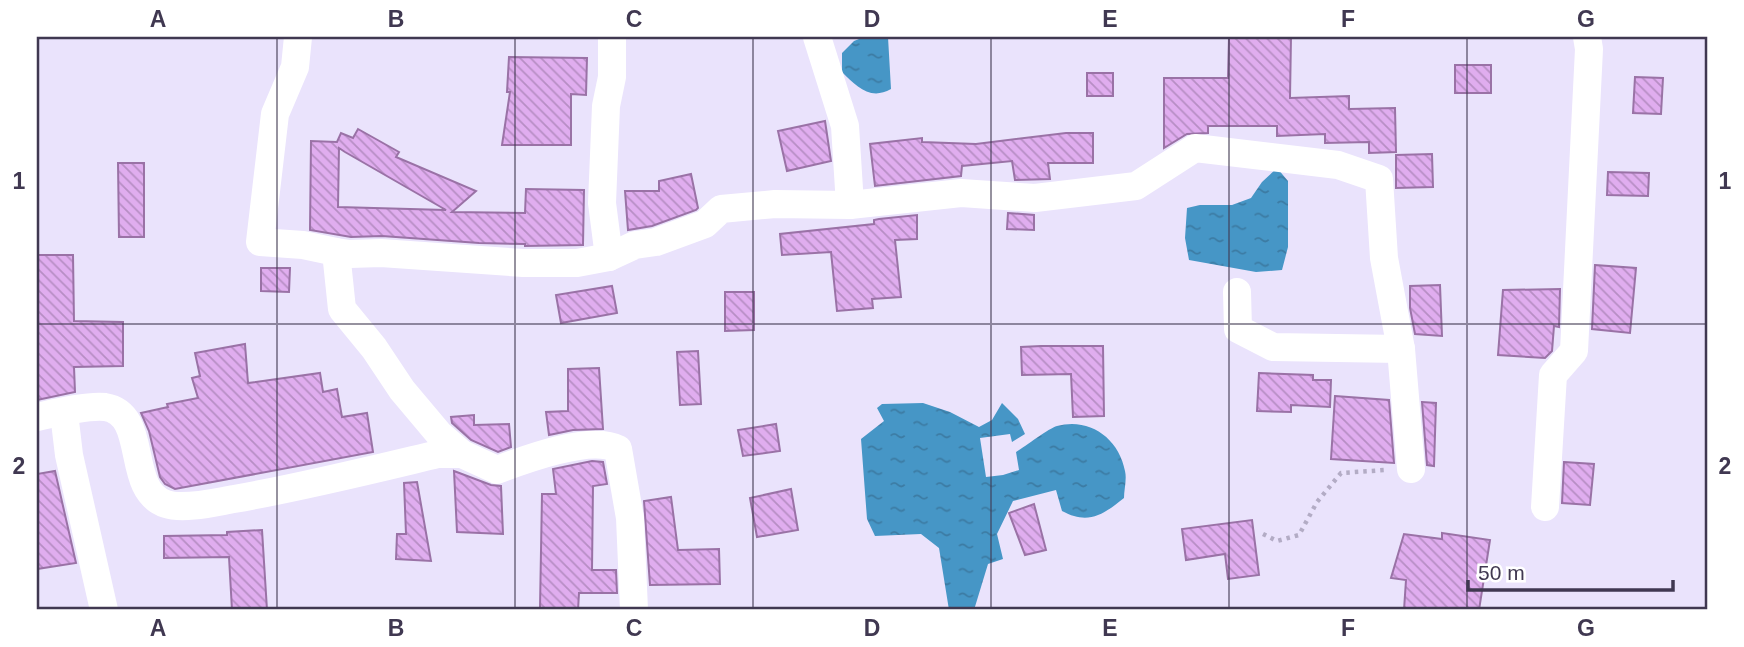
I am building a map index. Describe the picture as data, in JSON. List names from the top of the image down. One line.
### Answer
{"scale_bar":"50 m","grid":{"columns":["A","B","C","D","E","F","G"],"rows":["1","2"]}}
